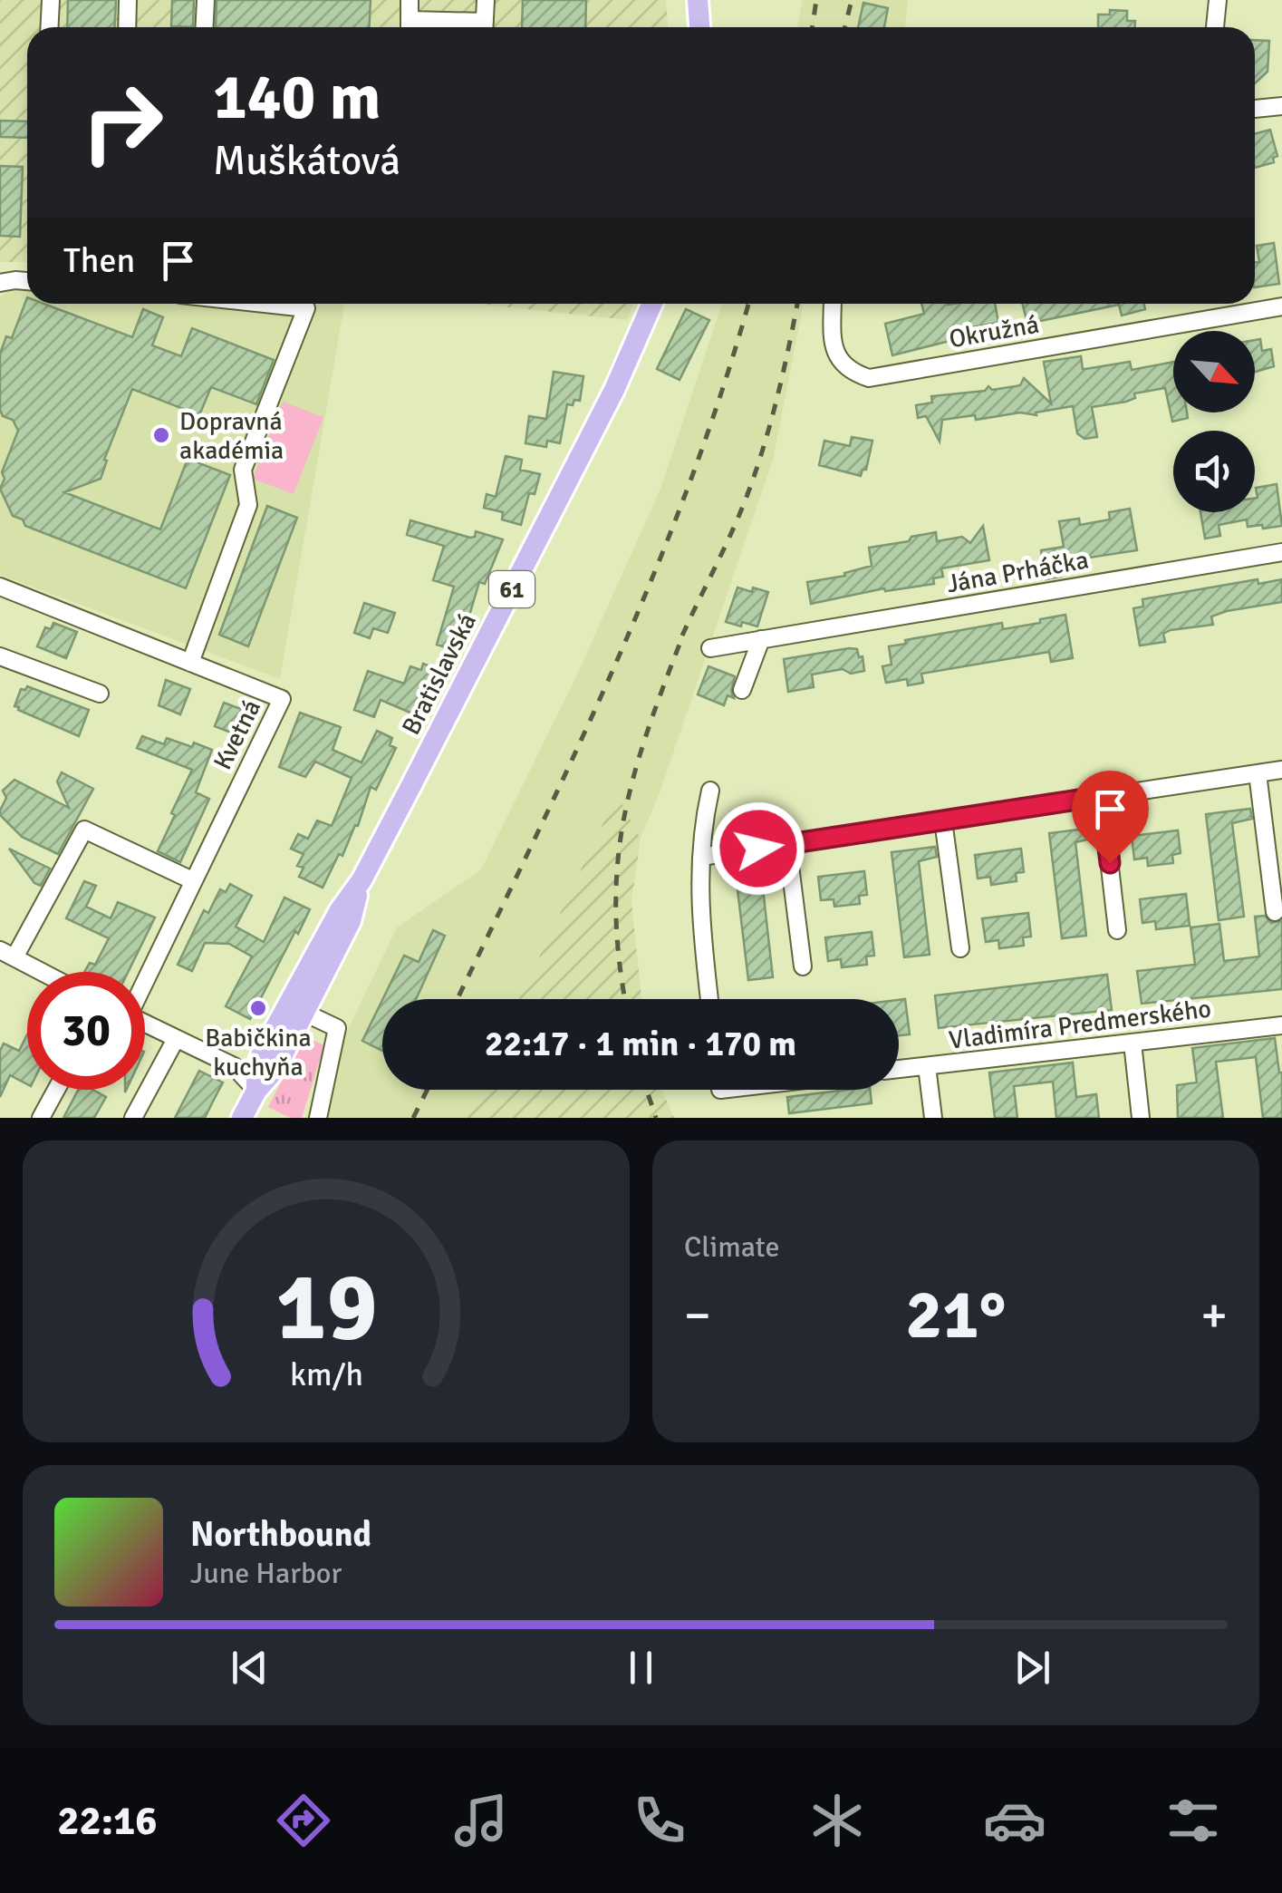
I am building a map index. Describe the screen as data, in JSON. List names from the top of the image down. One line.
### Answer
{"streets":{"main road":["61","Bratislavská"],"street":["Okružná","Jána Prháčka","Kvetná","Vladimíra Predmerského"]},"places":["Dopravná akadémia","Babičkina kuchyňa"],"north":"bottom right","page":{"turn":["140 m","Muškátová"],"then":"Then","limit":"30","trip":"22:17 · 1 min · 170 m","tile":"Climate","heat":["−","21°","+"],"song":["Northbound","June Harbor"],"tabs":"22:16","gauge":["19","km/h"]}}
